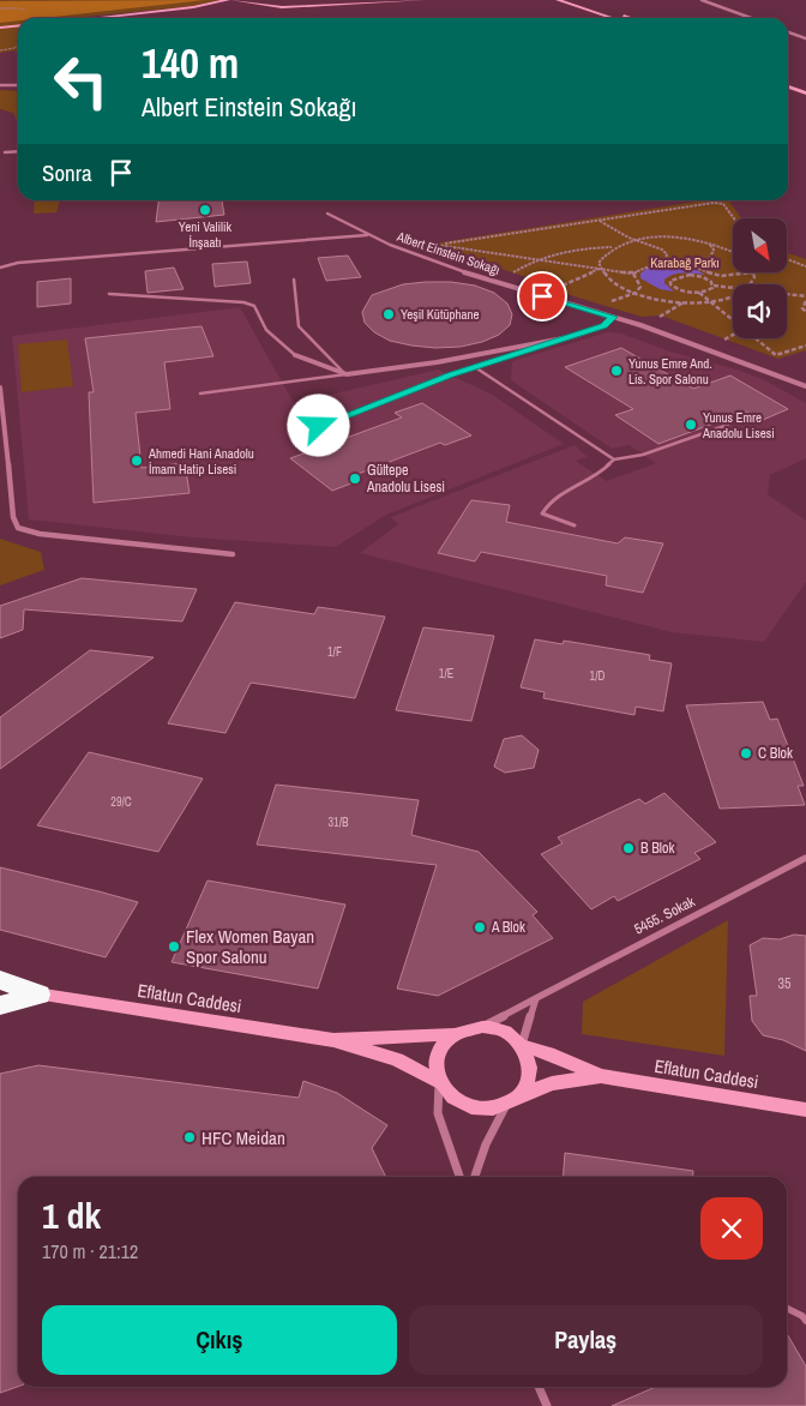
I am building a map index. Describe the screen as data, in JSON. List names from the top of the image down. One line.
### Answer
{"streets":{"street":["Albert Einstein Sokağı","5455. Sokak","Eflatun Caddesi"]},"parks":["Karabağ Parkı"],"places":["Yeni Valilik İnşaatı","Yeşil Kütüphane","Yunus Emre And. Lis. Spor Salonu","Yunus Emre Anadolu Lisesi","Ahmedi Hani Anadolu İmam Hatip Lisesi","Gültepe Anadolu Lisesi","C Blok","B Blok","A Blok","Flex Women Bayan Spor Salonu","HFC Meidan"],"house_numbers":["1/F","1/E","1/D","29/C","31/B","35"],"north":"bottom right","page":{"turn":["140 m","Albert Einstein Sokağı"],"then":"Sonra","heading":["1 dk","170 m · 21:12"],"buttons":["Çıkış","Paylaş"]}}
